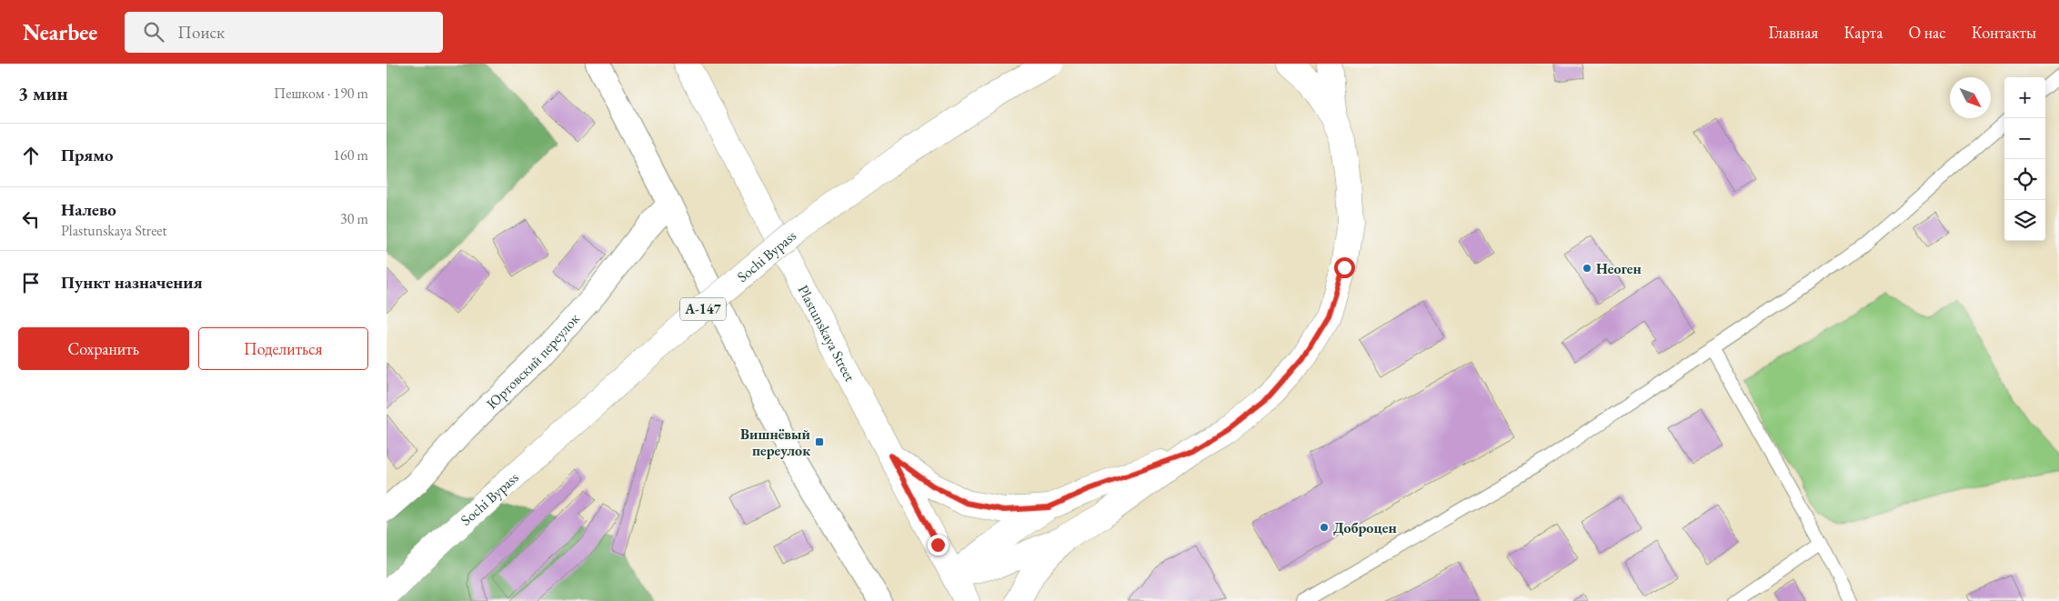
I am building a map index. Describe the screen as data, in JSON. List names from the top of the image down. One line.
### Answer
{"streets":{"main road":["Sochi Bypass","А-147","Plastunskaya Street"],"street":["Юртовский переулок"]},"places":{"other":["Неоген","Доброцен"],"transit":["Вишнёвый переулок"]},"north":"bottom right","page":{"header":"Nearbee","search":"Поиск","nav":["Главная","Карта","О нас","Контакты"],"heading":["3 мин","Пешком · 190 m"],"map_buttons":["+","−"],"list":[["Прямо","160 m"],["Налево","Plastunskaya Street","30 m"],"Пункт назначения"],"buttons":["Сохранить","Поделиться"]}}
